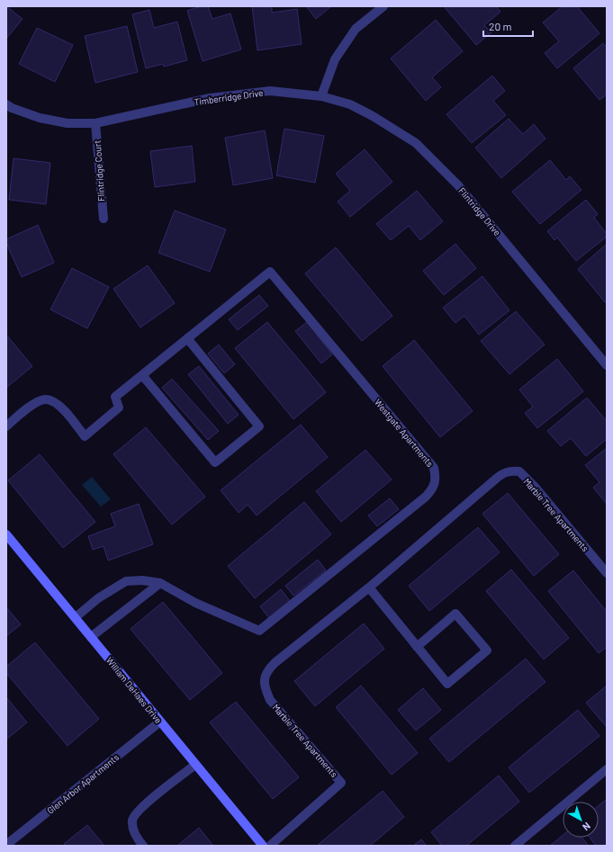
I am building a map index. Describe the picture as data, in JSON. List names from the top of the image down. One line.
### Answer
{"streets":{"street":["Timberridge Drive","Flintridge Court","Flintridge Drive","Westgate Apartments","Marble Tree Apartments","William DeHaes Drive","Glen Arbor Apartments"]},"crossings":[["Timberridge Drive","Flintridge Court"],["Timberridge Drive","Flintridge Drive"],["Westgate Apartments","William DeHaes Drive"],["William DeHaes Drive","Glen Arbor Apartments"]],"scale_bar":"20 m","north":"bottom right"}
